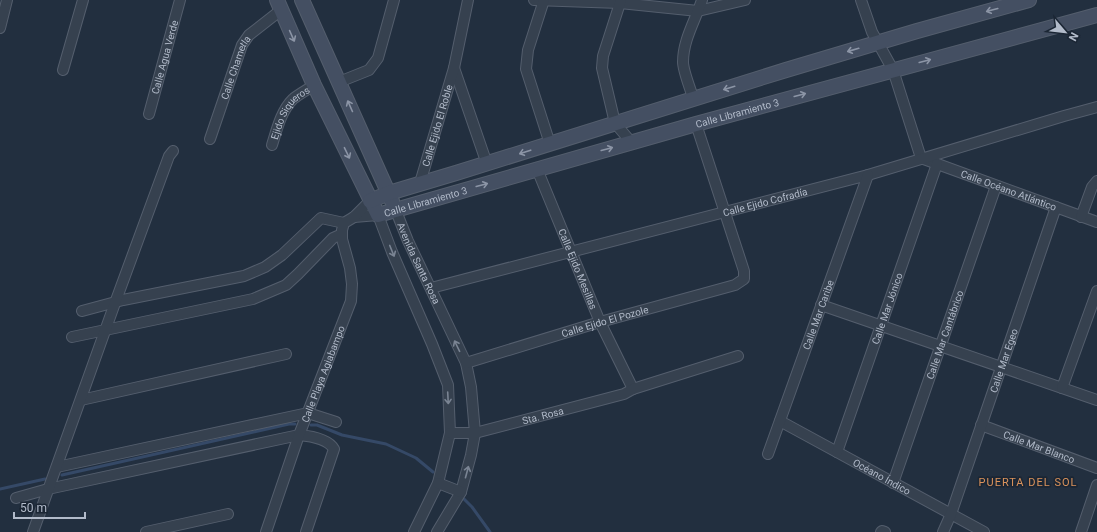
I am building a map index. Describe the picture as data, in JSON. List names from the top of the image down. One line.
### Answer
{"streets":{"street":["Calle Agua Verde","Calle Chametla","Calle Libramiento 3","Ejido Siqueros","Calle Ejido El Roble","Calle Océano Atlántico","Calle Ejido Cofradía","Avenida Santa Rosa","Calle Ejido Mesillas","Calle Mar Jónico","Calle Mar Caribe","Calle Ejido El Pozole","Calle Mar Cantábrico","Calle Mar Egeo","Calle Playa Agiabampo","Sta. Rosa","Calle Mar Blanco","Océano Índico"]},"crossings":[["Calle Chametla","Avenida Santa Rosa"],["Calle Libramiento 3","Calle Ejido El Roble"],["Calle Libramiento 3","Avenida Santa Rosa"],["Calle Libramiento 3","Calle Ejido Mesillas"],["Ejido Siqueros","Avenida Santa Rosa"],["Calle Océano Atlántico","Calle Ejido Cofradía"],["Calle Océano Atlántico","Calle Mar Jónico"],["Calle Océano Atlántico","Calle Mar Cantábrico"],["Calle Océano Atlántico","Calle Mar Egeo"],["Calle Ejido Cofradía","Avenida Santa Rosa"],["Calle Ejido Cofradía","Calle Ejido Mesillas"],["Calle Ejido Cofradía","Calle Mar Caribe"],["Calle Ejido Cofradía","Calle Ejido El Pozole"],["Avenida Santa Rosa","Calle Ejido El Pozole"],["Avenida Santa Rosa","Sta. Rosa"],["Calle Ejido Mesillas","Calle Ejido El Pozole"],["Calle Ejido Mesillas","Sta. Rosa"],["Calle Mar Jónico","Océano Índico"],["Calle Mar Caribe","Océano Índico"],["Calle Mar Cantábrico","Océano Índico"],["Calle Mar Egeo","Calle Mar Blanco"],["Calle Mar Egeo","Océano Índico"]],"districts":["PUERTA DEL SOL"],"scale_bar":"50 m","north":"bottom right"}
